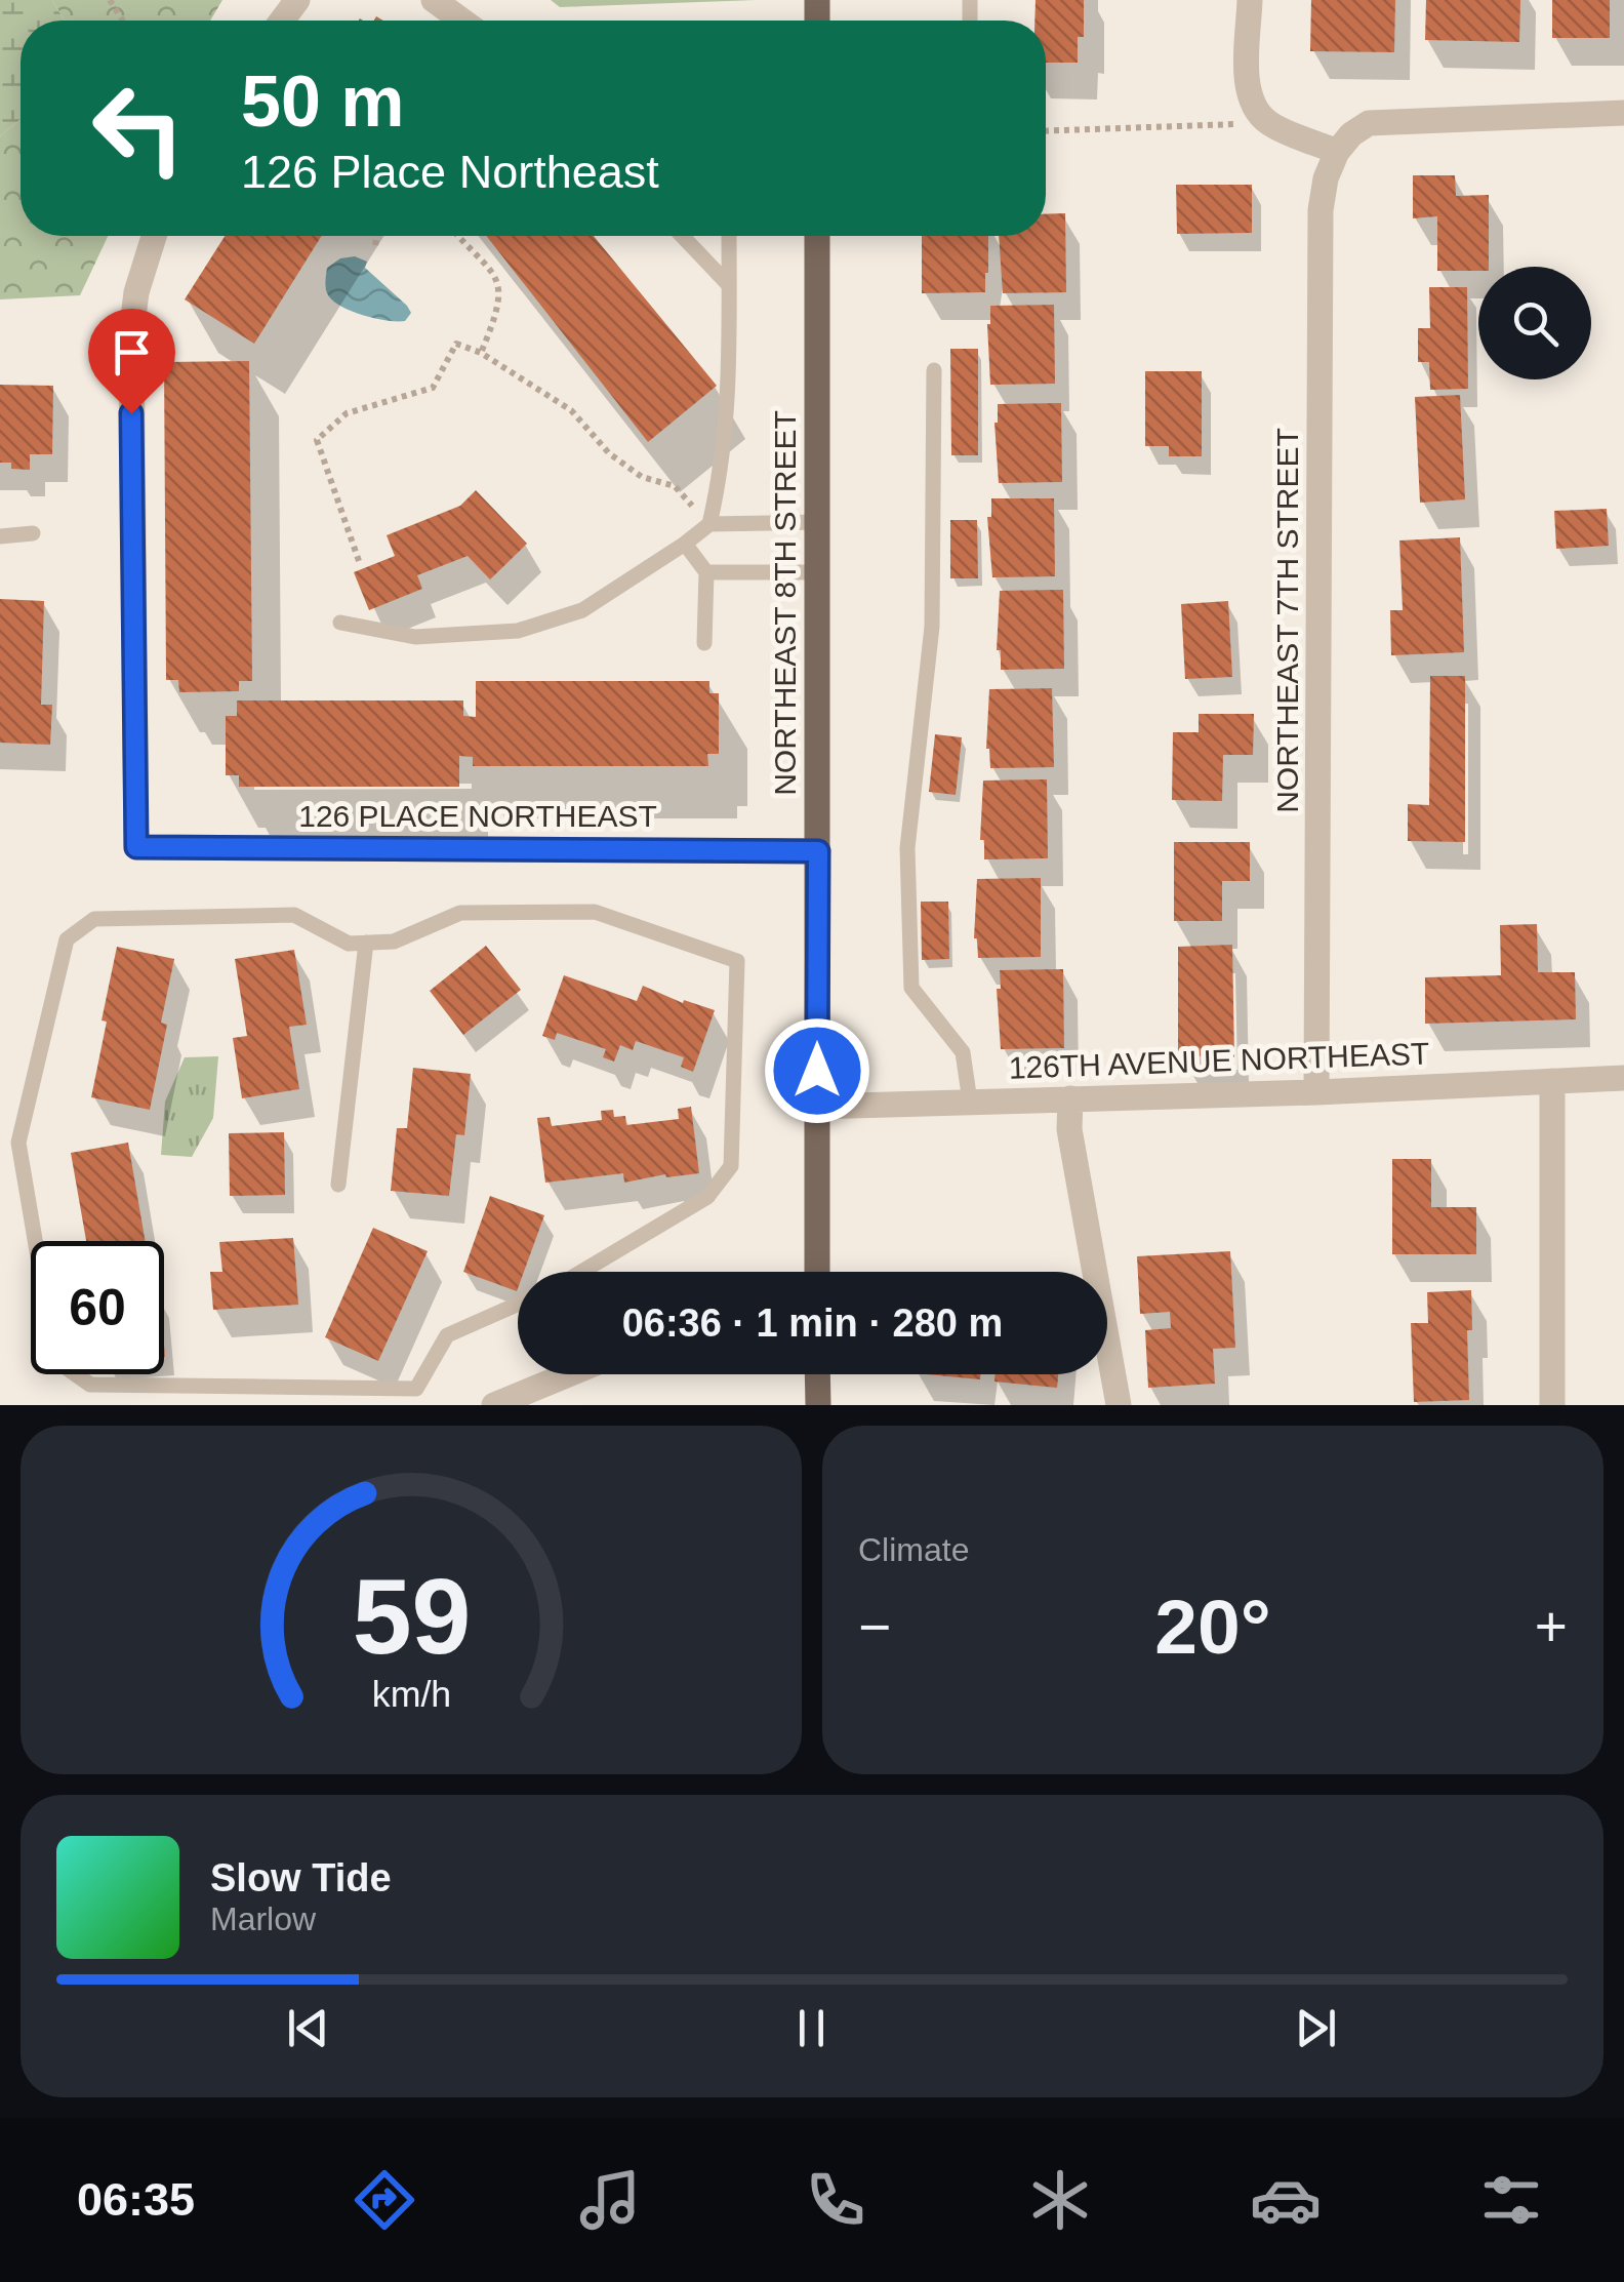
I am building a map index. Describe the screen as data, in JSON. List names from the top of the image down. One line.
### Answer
{"streets":{"main road":["NORTHEAST 8TH STREET"],"street":["NORTHEAST 7TH STREET","126 PLACE NORTHEAST","126TH AVENUE NORTHEAST"]},"crossings":[["NORTHEAST 8TH STREET","126 PLACE NORTHEAST"],["NORTHEAST 8TH STREET","126TH AVENUE NORTHEAST"],["NORTHEAST 7TH STREET","126TH AVENUE NORTHEAST"]],"page":{"turn":["50 m","126 Place Northeast"],"limit":"60","trip":"06:36 · 1 min · 280 m","tile":"Climate","heat":["−","20°","+"],"song":["Slow Tide","Marlow"],"tabs":"06:35","gauge":["59","km/h"]}}
